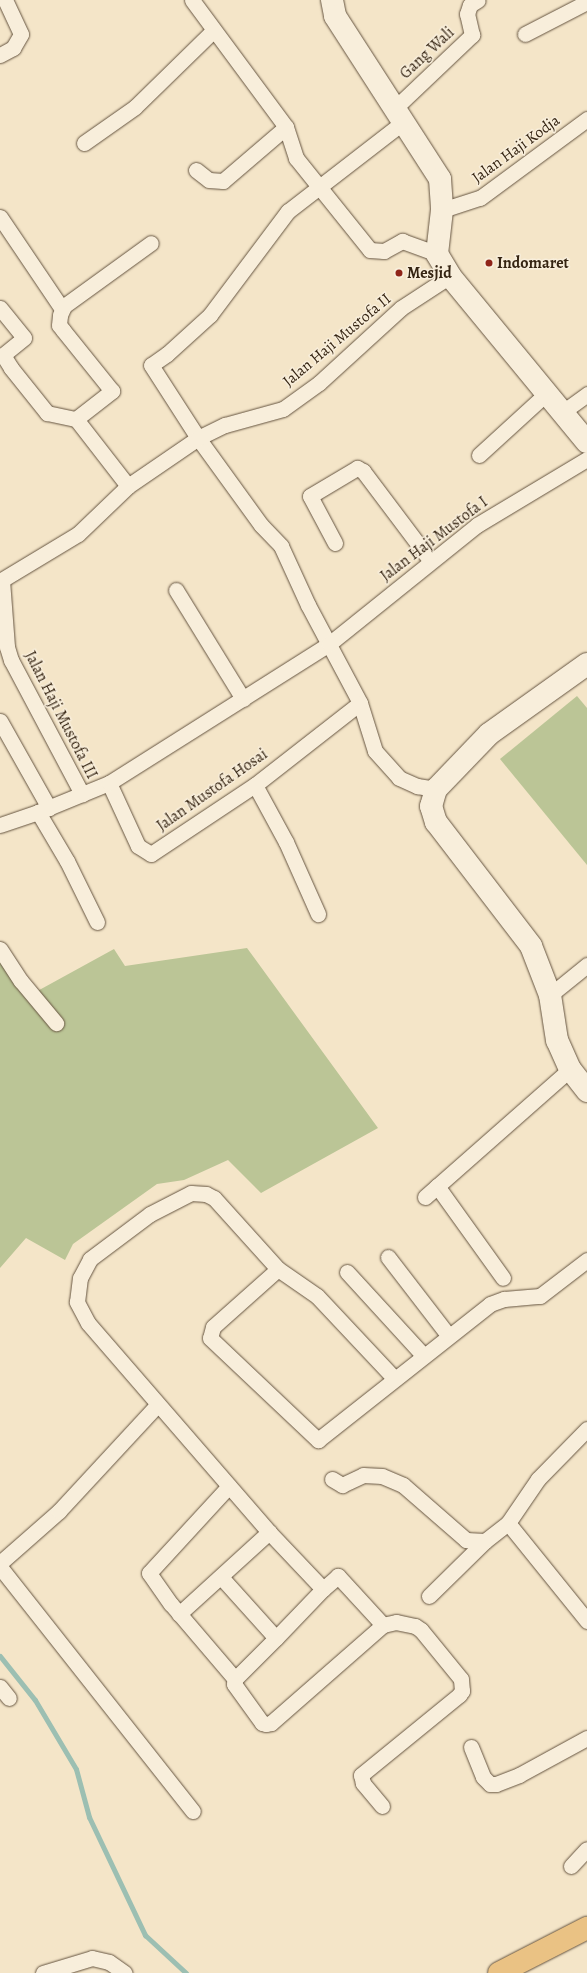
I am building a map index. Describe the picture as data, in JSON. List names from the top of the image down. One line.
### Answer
{"streets":{"street":["Gang Wali","Jalan Haji Kodja","Jalan Haji Mustofa II","Jalan Haji Mustofa I","Jalan Haji Mustofa III","Jalan Mustofa Hosai"]},"crossings":[["Jalan Haji Mustofa II","Jalan Haji Mustofa III"],["Jalan Haji Mustofa I","Jalan Haji Mustofa III"],["Jalan Haji Mustofa I","Jalan Mustofa Hosai"]],"places":["Indomaret","Mesjid"]}
